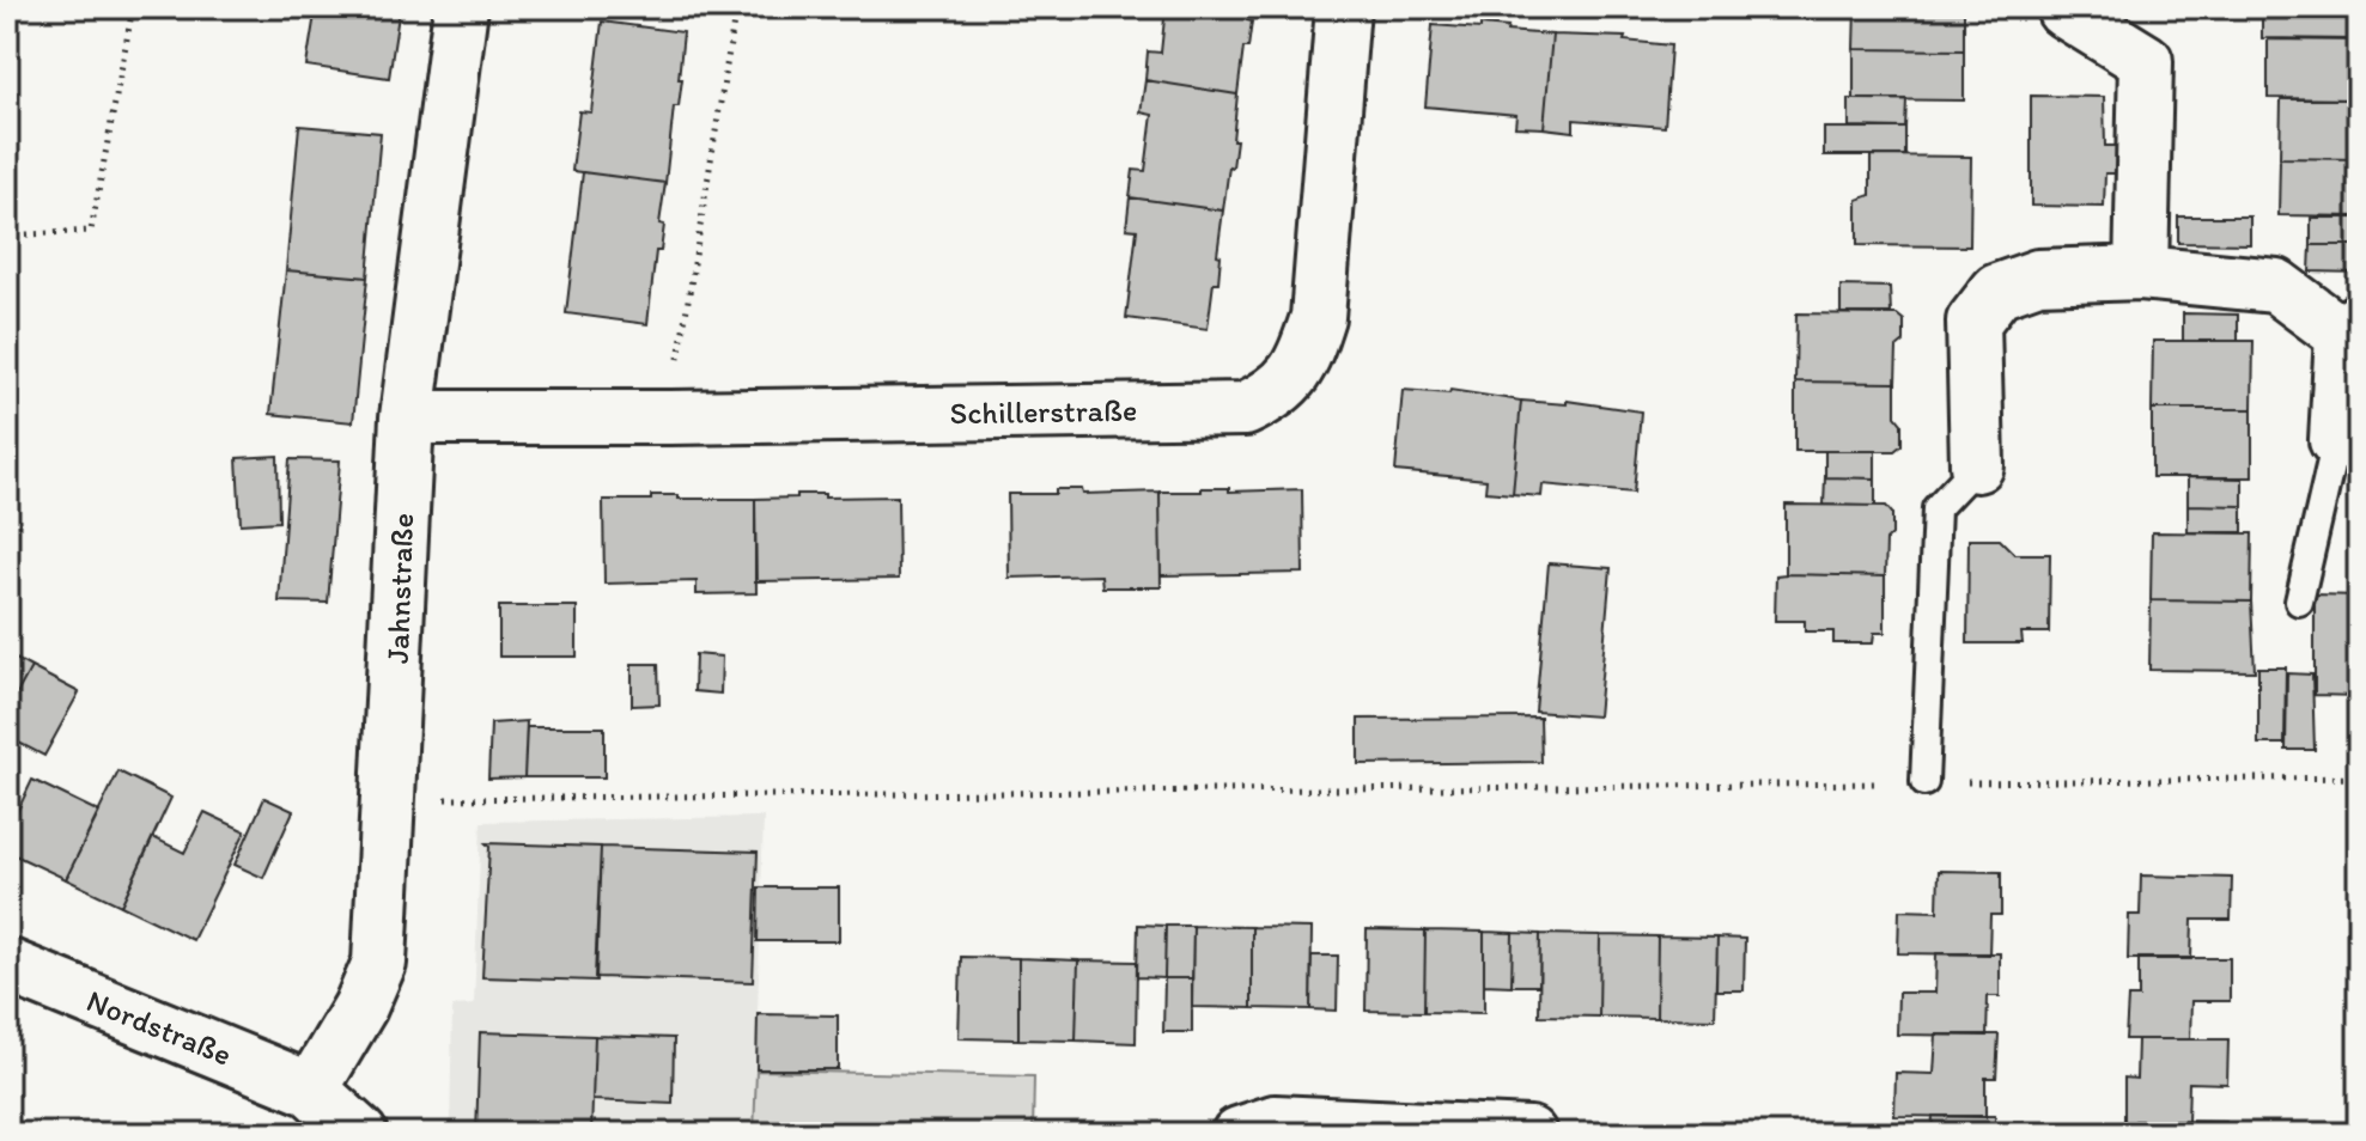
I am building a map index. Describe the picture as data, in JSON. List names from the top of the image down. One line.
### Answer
{"streets":{"street":["Schillerstraße","Jahnstraße","Nordstraße"]},"crossings":[["Schillerstraße","Jahnstraße"],["Jahnstraße","Nordstraße"]]}
